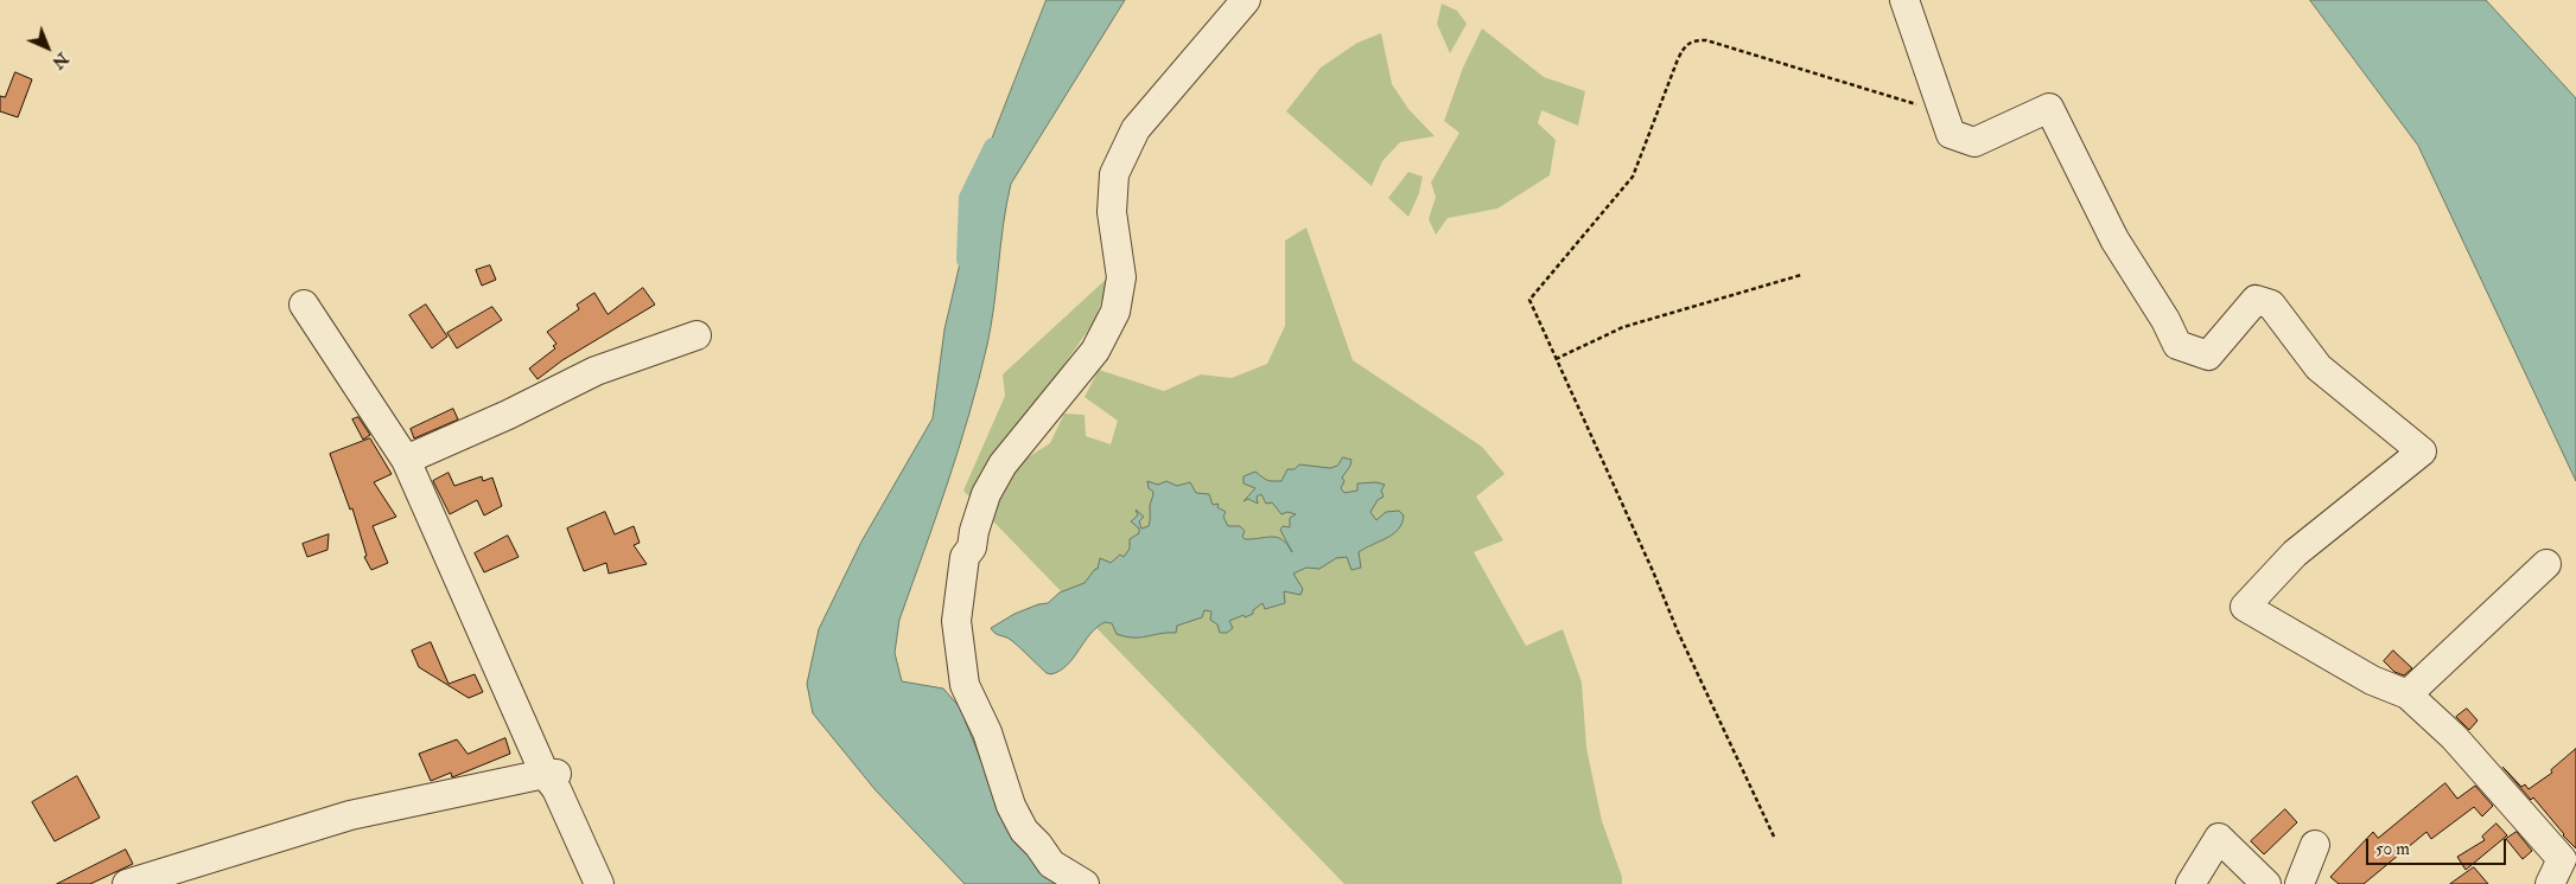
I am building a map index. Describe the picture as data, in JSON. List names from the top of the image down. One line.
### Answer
{"scale_bar":"50 m","north":"bottom right"}
